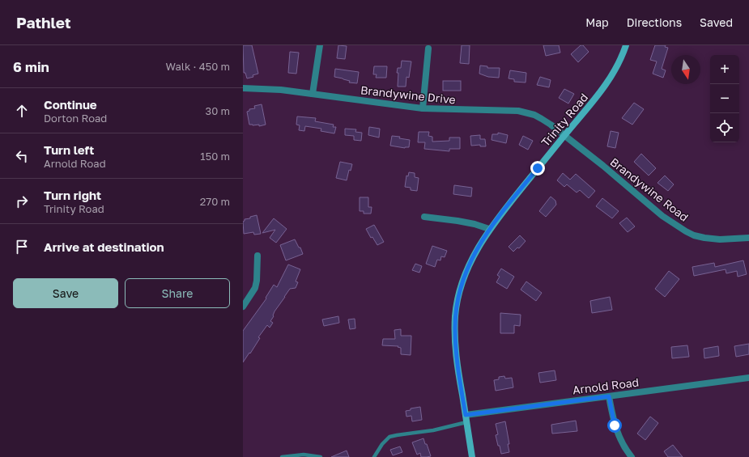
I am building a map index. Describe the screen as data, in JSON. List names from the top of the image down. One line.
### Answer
{"streets":{"main road":["Trinity Road"],"street":["Brandywine Drive","Brandywine Road","Arnold Road"]},"crossings":[["Brandywine Drive","Trinity Road"],["Brandywine Drive","Brandywine Road"],["Trinity Road","Brandywine Road"],["Trinity Road","Arnold Road"]],"north":"bottom","page":{"header":"Pathlet","nav":["Map","Directions","Saved"],"heading":["6 min","Walk · 450 m"],"map_buttons":["+","−"],"list":[["Continue","Dorton Road","30 m"],["Turn left","Arnold Road","150 m"],["Turn right","Trinity Road","270 m"],"Arrive at destination"],"buttons":["Save","Share"]}}
